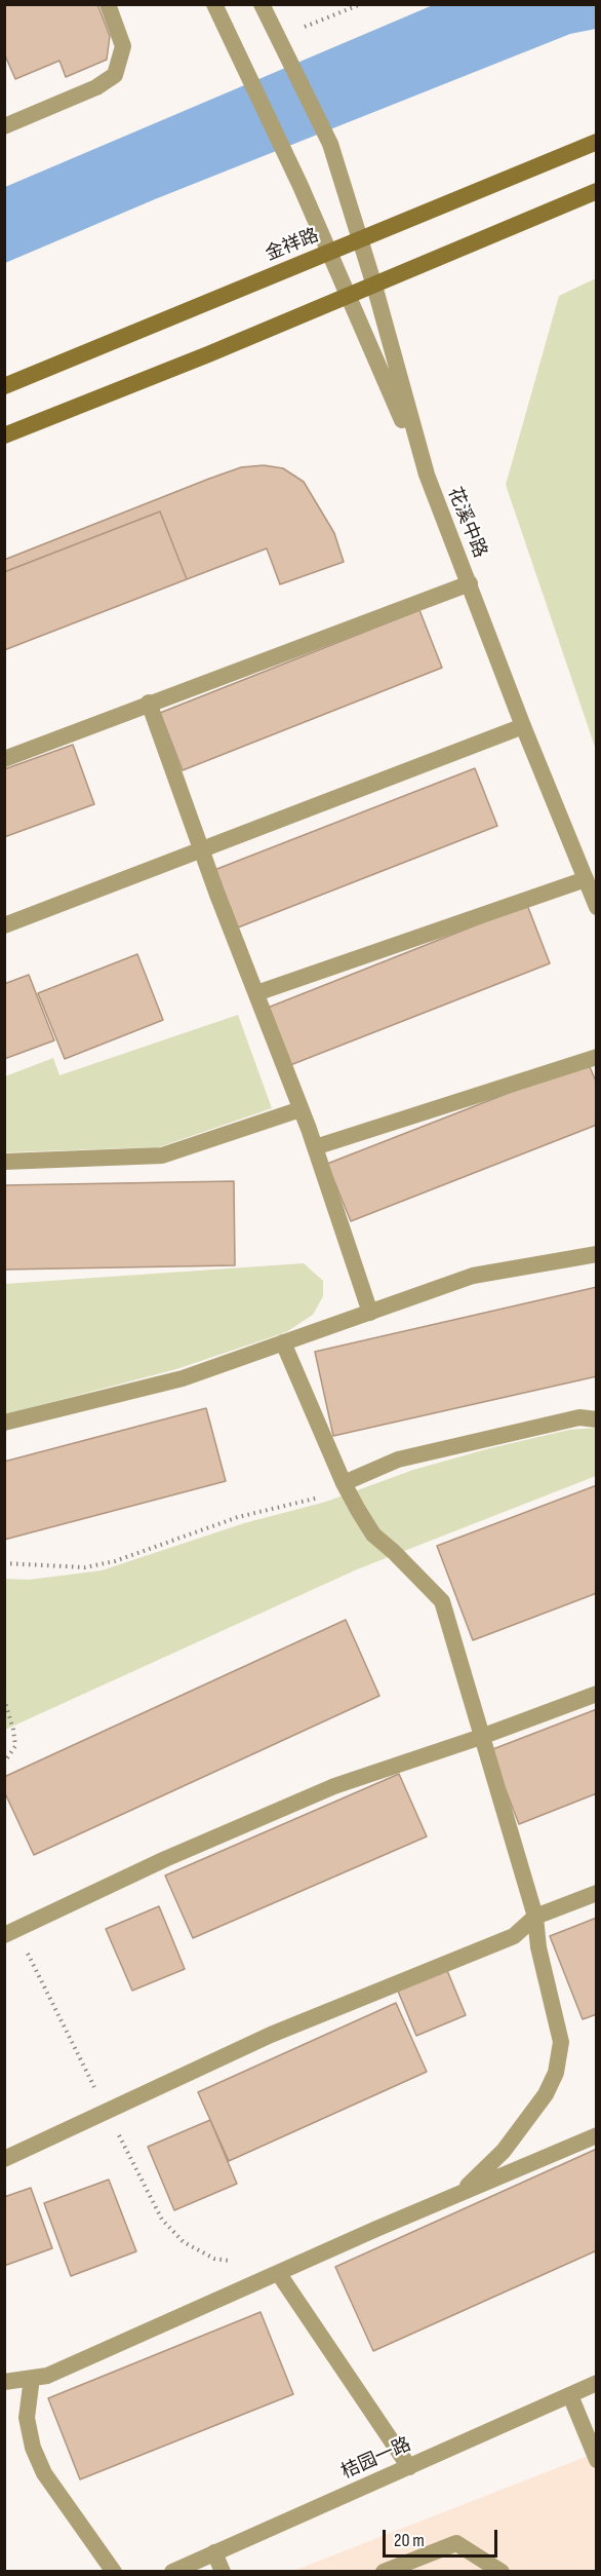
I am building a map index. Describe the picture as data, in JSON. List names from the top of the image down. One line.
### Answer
{"streets":{"main road":["金祥路"],"street":["花溪中路","桔园一路"]},"crossings":[["金祥路","花溪中路"]],"scale_bar":"20 m"}
